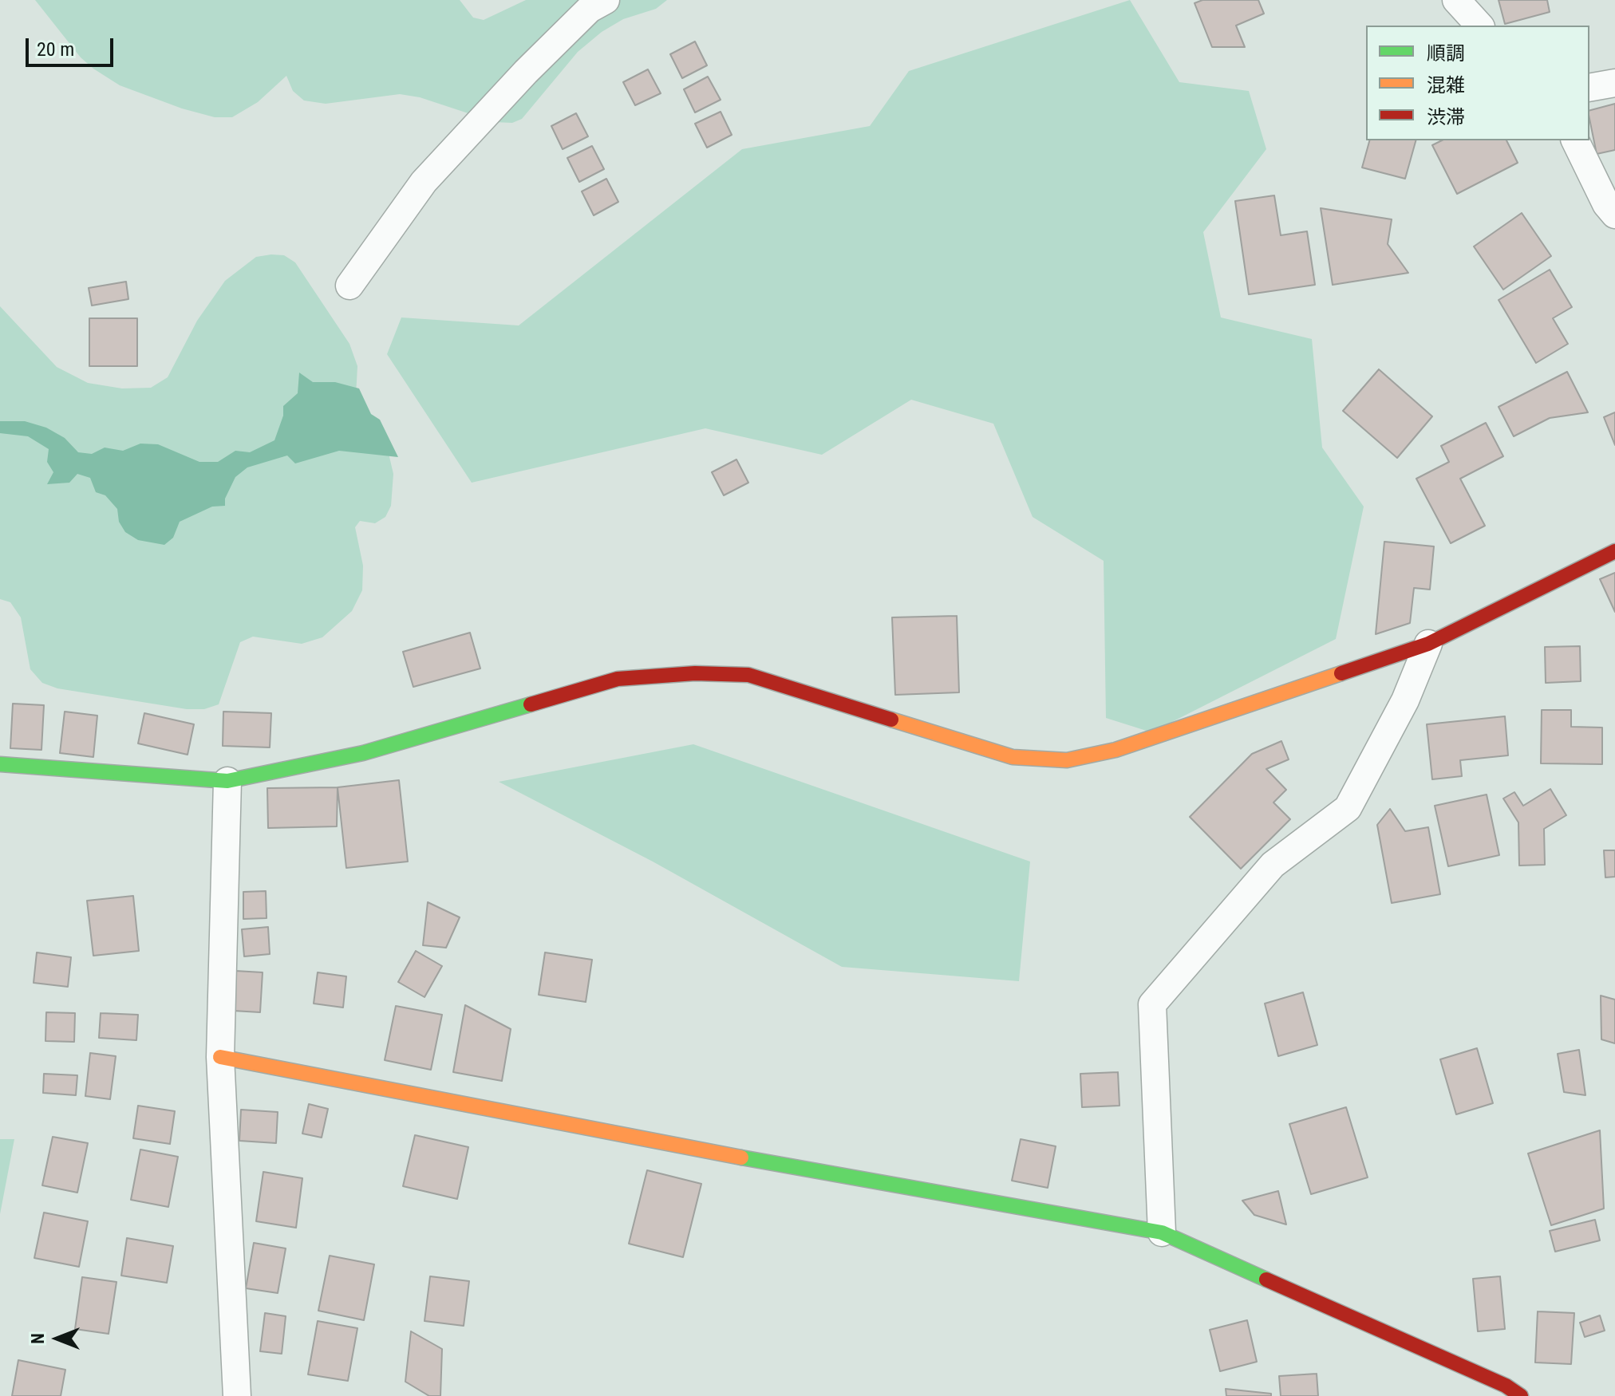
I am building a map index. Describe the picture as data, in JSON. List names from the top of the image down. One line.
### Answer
{"legend":["順調","混雑","渋滞"],"scale_bar":"20 m","north":"left"}
